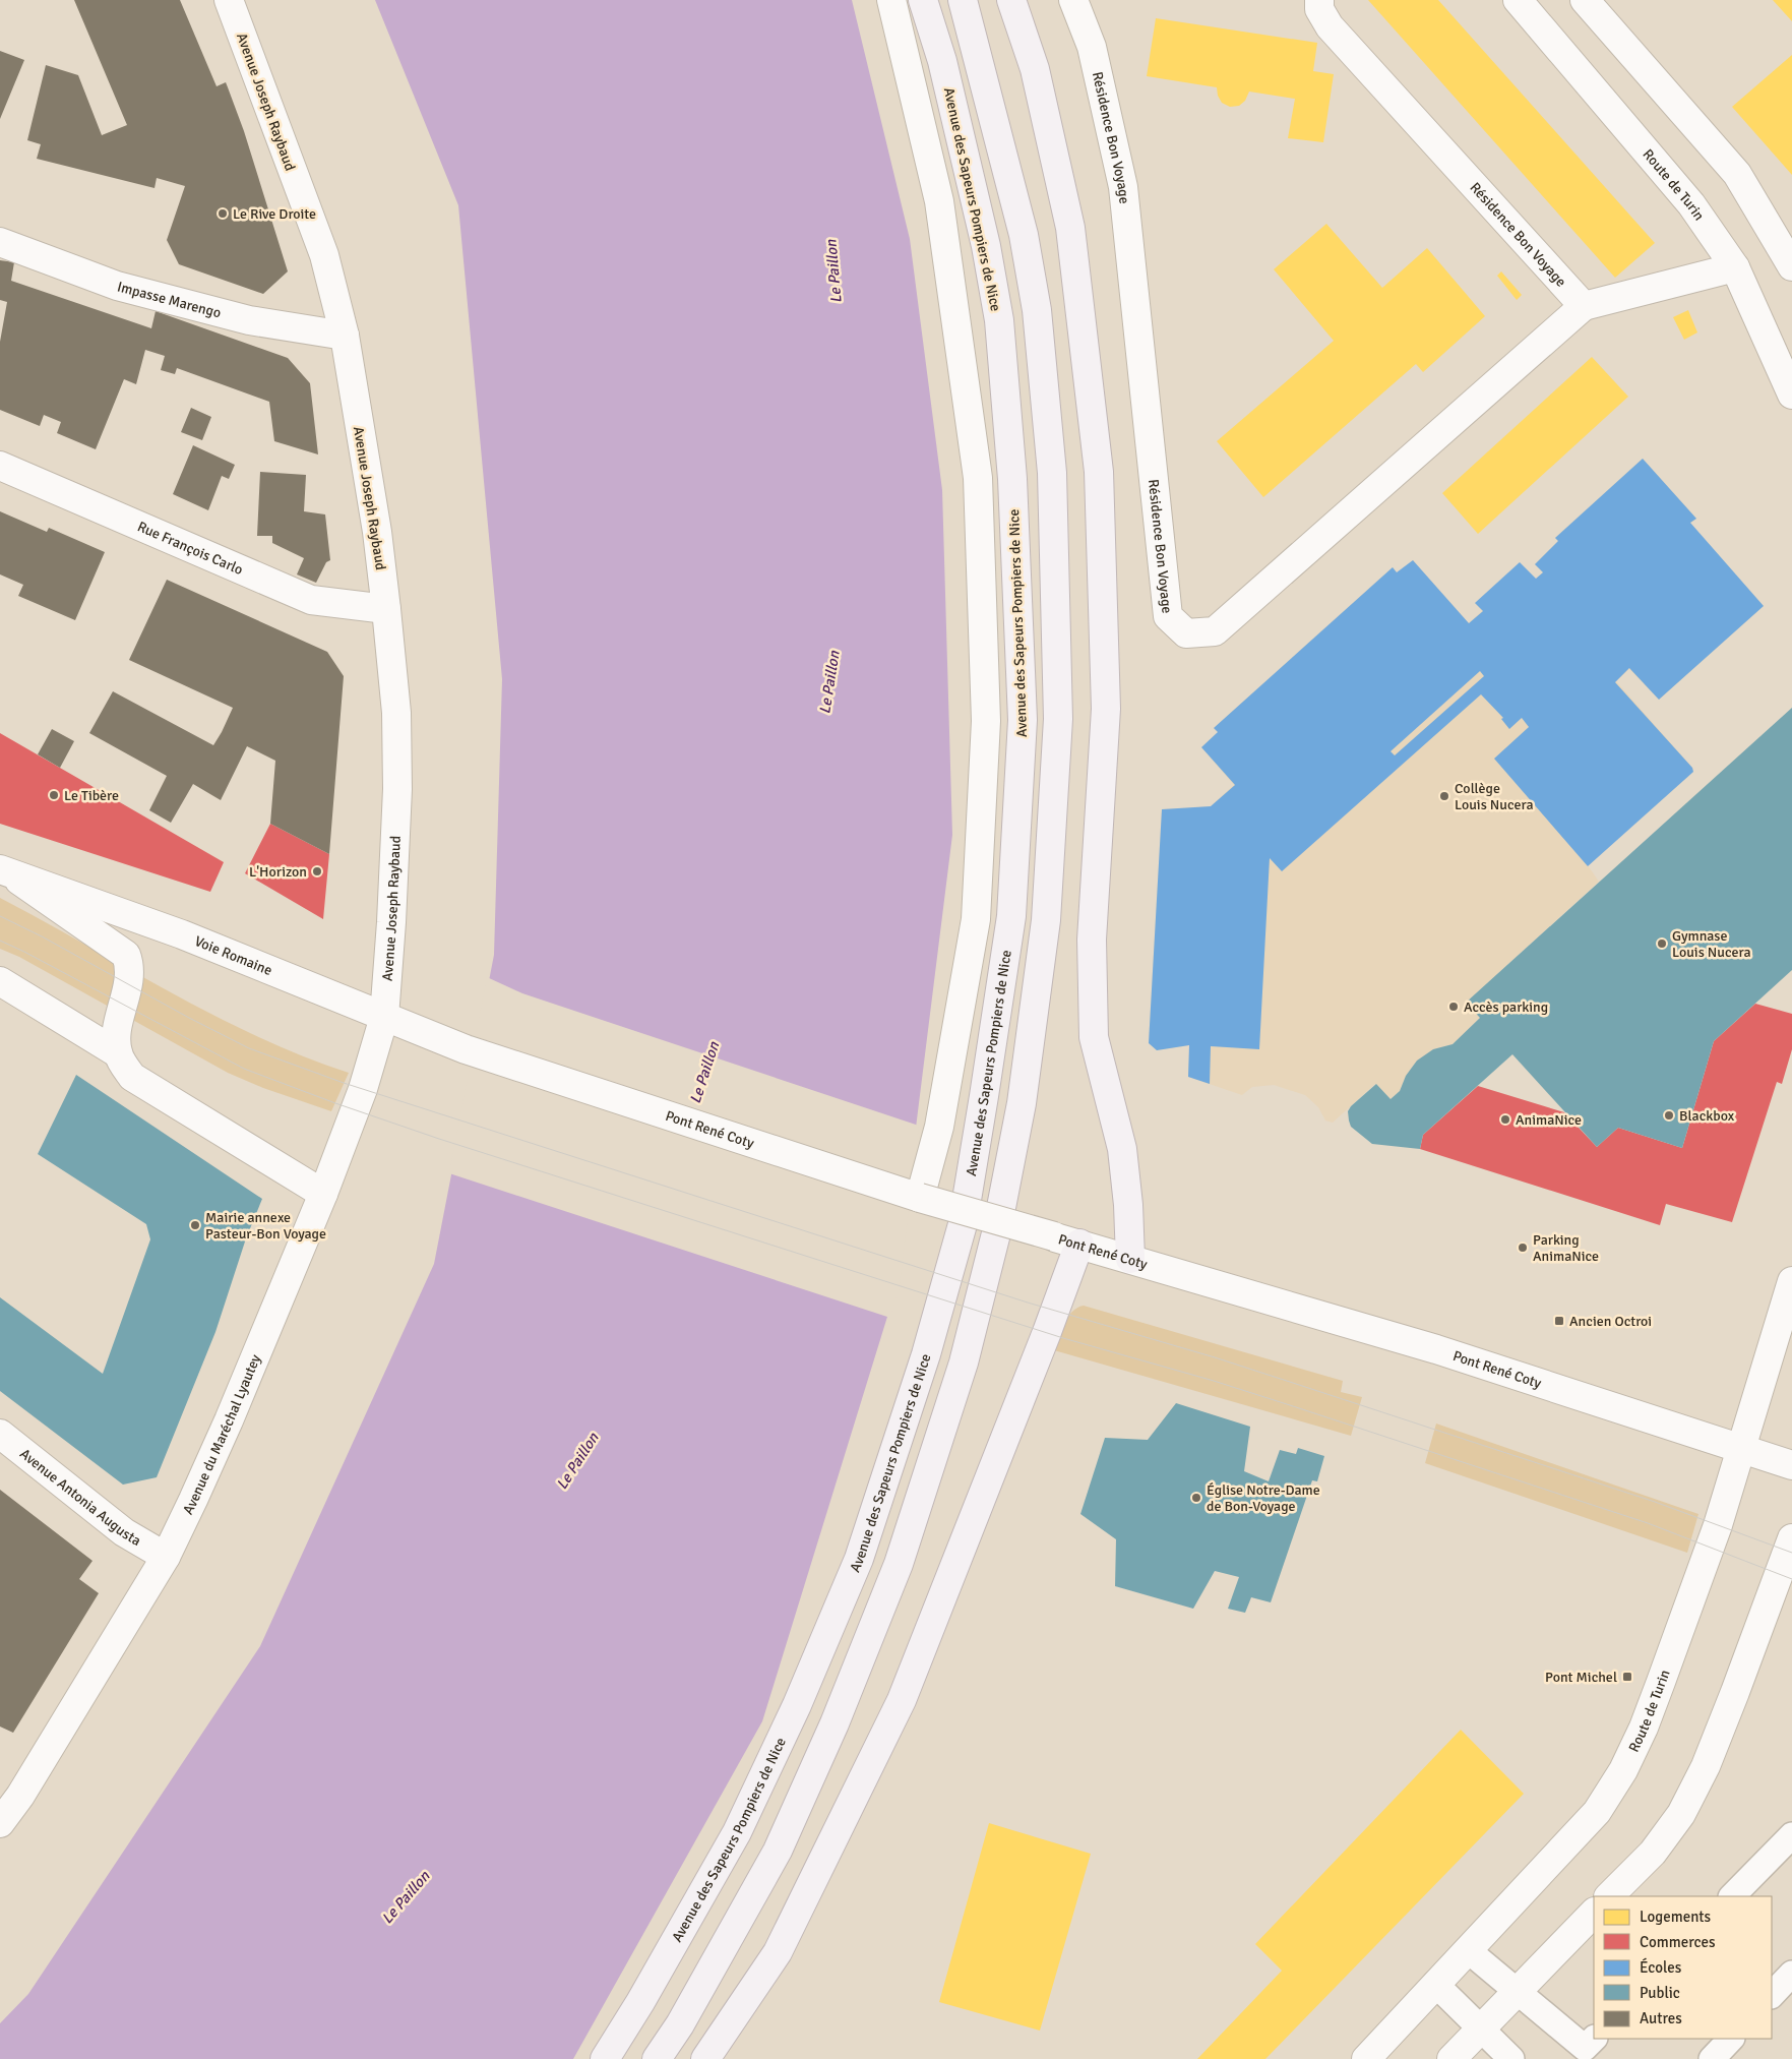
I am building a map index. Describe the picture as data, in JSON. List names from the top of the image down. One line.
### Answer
{"streets":{"main road":["Avenue Joseph Raybaud","Résidence Bon Voyage","Route de Turin","Avenue des Sapeurs Pompiers de Nice","Impasse Marengo","Rue François Carlo","Voie Romaine","Pont René Coty","Avenue du Maréchal Lyautey","Avenue Antonia Augusta"]},"crossings":[["Avenue Joseph Raybaud","Impasse Marengo"],["Avenue Joseph Raybaud","Rue François Carlo"],["Avenue Joseph Raybaud","Voie Romaine"],["Avenue Joseph Raybaud","Avenue du Maréchal Lyautey"],["Résidence Bon Voyage","Route de Turin"],["Route de Turin","Pont René Coty"],["Voie Romaine","Pont René Coty"],["Voie Romaine","Avenue du Maréchal Lyautey"],["Avenue du Maréchal Lyautey","Avenue Antonia Augusta"]],"water":["Le Paillon"],"places":{"other":["Le Rive Droite","Le Tibère","Collège Louis Nucera","L'Horizon","Gymnase Louis Nucera","Accès parking","Blackbox","AnimaNice","Mairie annexe Pasteur-Bon Voyage","Parking AnimaNice","Église Notre-Dame de Bon-Voyage"],"transit":["Ancien Octroi","Pont Michel"]},"legend":["Logements","Commerces","Écoles","Public","Autres"]}
